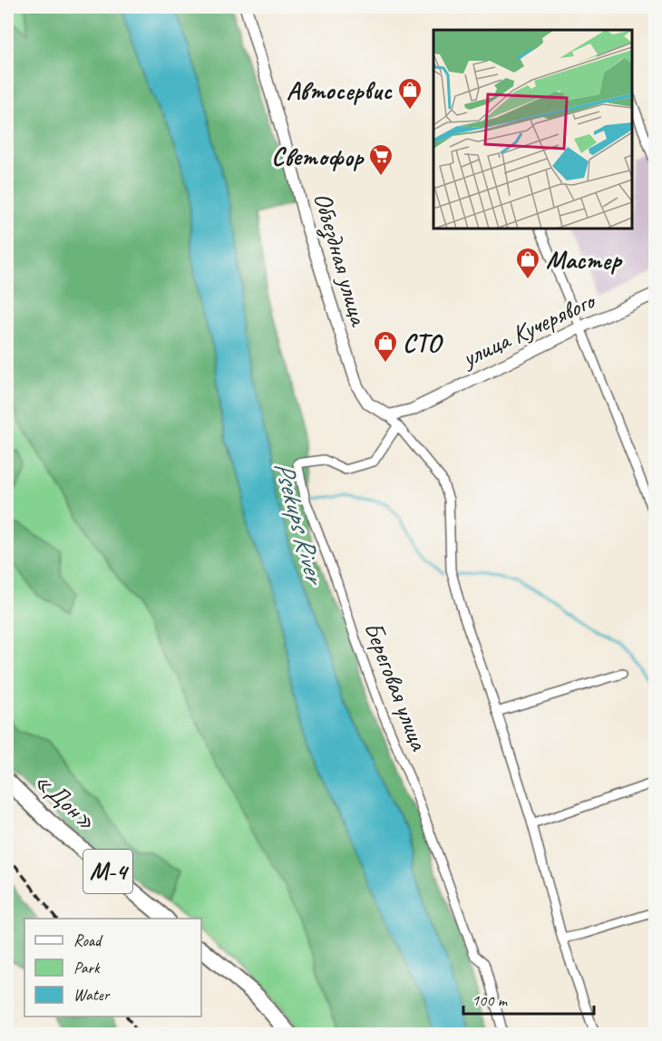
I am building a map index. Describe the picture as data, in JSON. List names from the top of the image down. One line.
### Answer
{"streets":{"highway":["«Дон»","М-4"],"street":["Объездная улица","улица Кучерявого","Береговая улица"]},"crossings":[["Объездная улица","улица Кучерявого"]],"water":["Psekups River"],"places":{"shop":["Автосервис","Мастер","СТО"],"supermarket":["Светофор"]},"legend":["Road","Park","Water"],"scale_bar":"100 m"}
